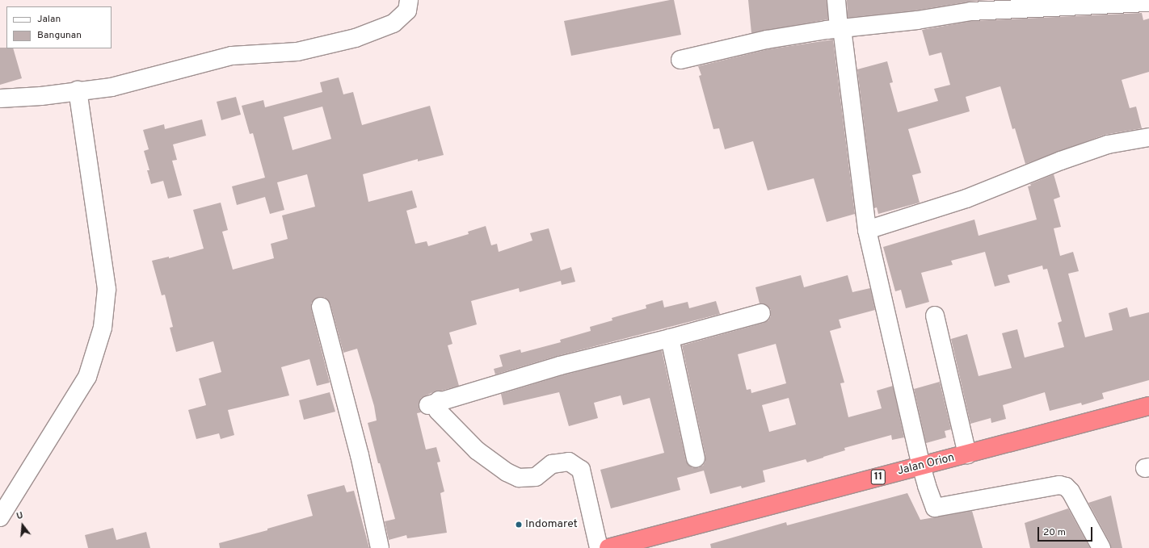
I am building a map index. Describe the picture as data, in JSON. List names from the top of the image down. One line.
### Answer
{"streets":{"highway":["Jalan Orion","11"]},"places":["Indomaret"],"legend":["Jalan","Bangunan"],"scale_bar":"20 m","north":"top"}
